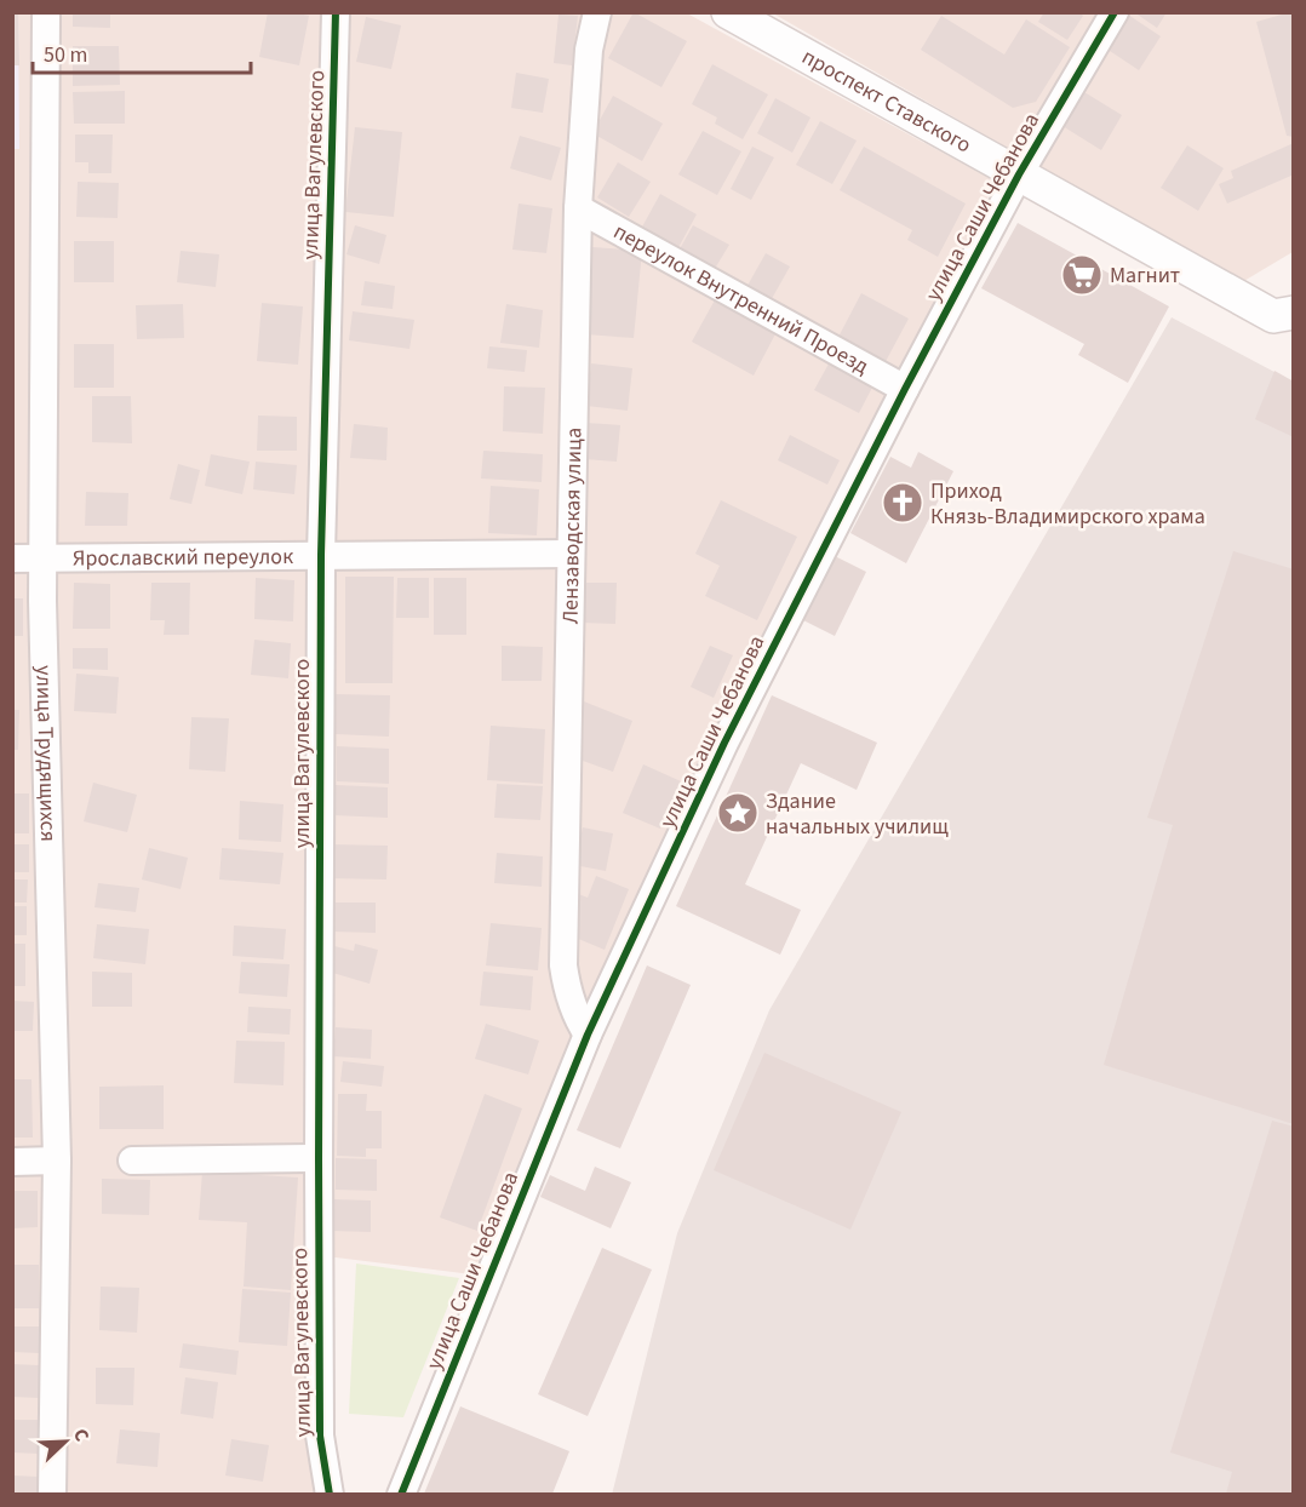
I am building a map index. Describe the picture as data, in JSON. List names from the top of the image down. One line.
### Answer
{"streets":{"street":["проспект Ставского","улица Вагулевского","улица Саши Чебанова","переулок Внутренний Проезд","Лензаводская улица","Ярославский переулок","улица Трудящихся"]},"crossings":[["проспект Ставского","улица Саши Чебанова"],["улица Вагулевского","Ярославский переулок"],["улица Саши Чебанова","переулок Внутренний Проезд"],["улица Саши Чебанова","Лензаводская улица"],["переулок Внутренний Проезд","Лензаводская улица"],["Лензаводская улица","Ярославский переулок"],["Ярославский переулок","улица Трудящихся"]],"places":{"supermarket":["Магнит"],"church":["Приход Князь-Владимирского храма"],"place":["Здание начальных училищ"]},"scale_bar":"50 m","north":"top right"}
